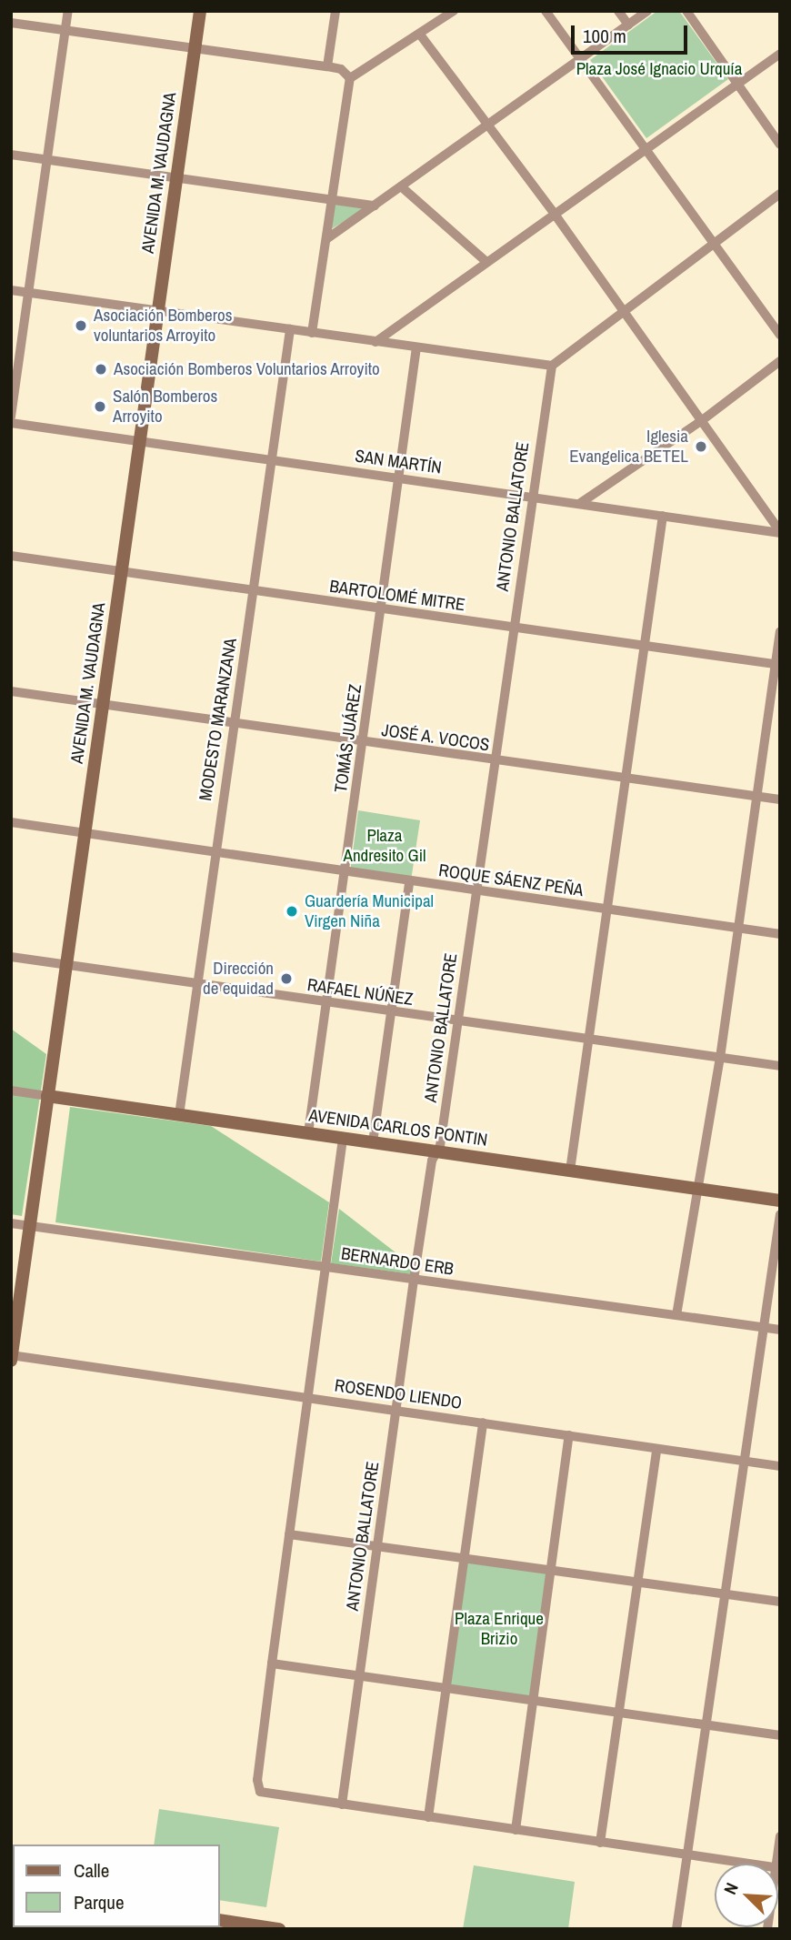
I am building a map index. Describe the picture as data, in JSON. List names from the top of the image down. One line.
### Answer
{"streets":{"main road":["AVENIDA M. VAUDAGNA","AVENIDA CARLOS PONTIN"],"street":["SAN MARTÍN","ANTONIO BALLATORE","BARTOLOMÉ MITRE","MODESTO MARANZANA","JOSÉ A. VOCOS","TOMÁS JUÁREZ","ROQUE SÁENZ PEÑA","RAFAEL NÚÑEZ","BERNARDO ERB","ROSENDO LIENDO"]},"crossings":[["AVENIDA M. VAUDAGNA","SAN MARTÍN"],["AVENIDA M. VAUDAGNA","BARTOLOMÉ MITRE"],["AVENIDA M. VAUDAGNA","JOSÉ A. VOCOS"],["AVENIDA M. VAUDAGNA","ROQUE SÁENZ PEÑA"],["AVENIDA M. VAUDAGNA","RAFAEL NÚÑEZ"],["AVENIDA M. VAUDAGNA","AVENIDA CARLOS PONTIN"],["AVENIDA M. VAUDAGNA","BERNARDO ERB"],["AVENIDA M. VAUDAGNA","ROSENDO LIENDO"],["SAN MARTÍN","ANTONIO BALLATORE"],["SAN MARTÍN","MODESTO MARANZANA"],["SAN MARTÍN","TOMÁS JUÁREZ"],["ANTONIO BALLATORE","BARTOLOMÉ MITRE"],["ANTONIO BALLATORE","JOSÉ A. VOCOS"],["ANTONIO BALLATORE","ROQUE SÁENZ PEÑA"],["ANTONIO BALLATORE","RAFAEL NÚÑEZ"],["ANTONIO BALLATORE","AVENIDA CARLOS PONTIN"],["ANTONIO BALLATORE","BERNARDO ERB"],["ANTONIO BALLATORE","ROSENDO LIENDO"],["BARTOLOMÉ MITRE","MODESTO MARANZANA"],["BARTOLOMÉ MITRE","TOMÁS JUÁREZ"],["MODESTO MARANZANA","JOSÉ A. VOCOS"],["MODESTO MARANZANA","ROQUE SÁENZ PEÑA"],["MODESTO MARANZANA","RAFAEL NÚÑEZ"],["MODESTO MARANZANA","AVENIDA CARLOS PONTIN"],["JOSÉ A. VOCOS","TOMÁS JUÁREZ"],["TOMÁS JUÁREZ","ROQUE SÁENZ PEÑA"],["TOMÁS JUÁREZ","RAFAEL NÚÑEZ"],["TOMÁS JUÁREZ","AVENIDA CARLOS PONTIN"]],"parks":["Plaza José Ignacio Urquía","Plaza Andresito Gil","Plaza Enrique Brizio"],"places":["Asociación Bomberos voluntarios Arroyito","Asociación Bomberos Voluntarios Arroyito","Salón Bomberos Arroyito","Iglesia Evangelica BETEL","Guardería Municipal Virgen Niña","Dirección de equidad"],"legend":["Calle","Parque"],"scale_bar":"100 m","north":"top left"}
